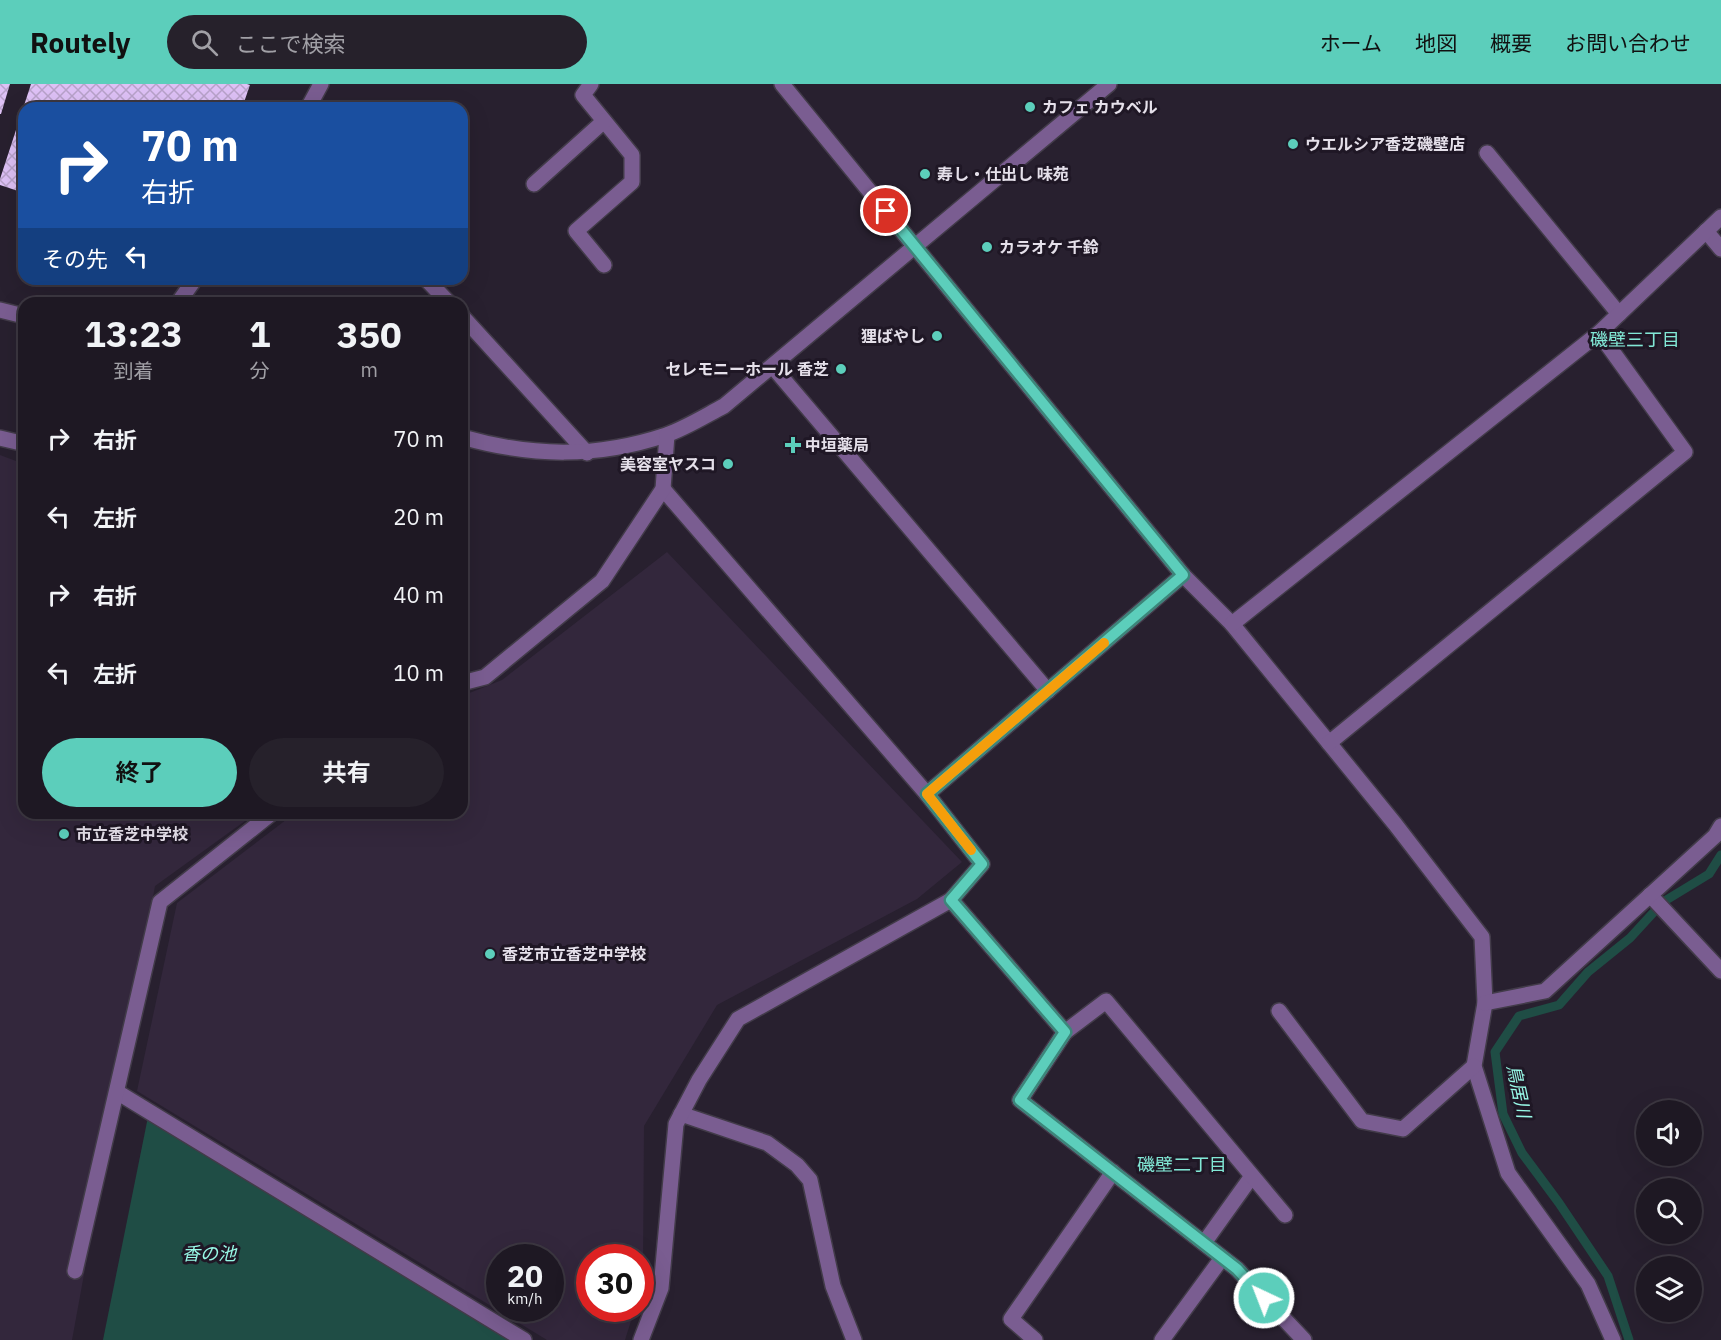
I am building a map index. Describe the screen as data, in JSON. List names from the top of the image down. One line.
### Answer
{"districts":["磯壁三丁目","磯壁二丁目"],"water":["鳥居川","香の池"],"places":{"other":["カフェ カウベル","ウエルシア香芝磯壁店","寿し・仕出し 味苑","カラオケ 千鈴","狸ばやし","セレモニーホール 香芝","美容室ヤスコ","市立香芝中学校","香芝市立香芝中学校"],"health":["中垣薬局"]},"page":{"header":"Routely","search":"ここで検索","nav":["ホーム","地図","概要","お問い合わせ"],"turn":["70 m","右折"],"then":"その先","eta":["13:23","到着","1","分","350","m"],"list":[{"name":"右折","value":"70 m"},{"name":"左折","value":"20 m"},{"name":"右折","value":"40 m"},{"name":"左折","value":"10 m"}],"buttons":["終了","共有"],"speed":"20 km/h","limit":"30"}}
